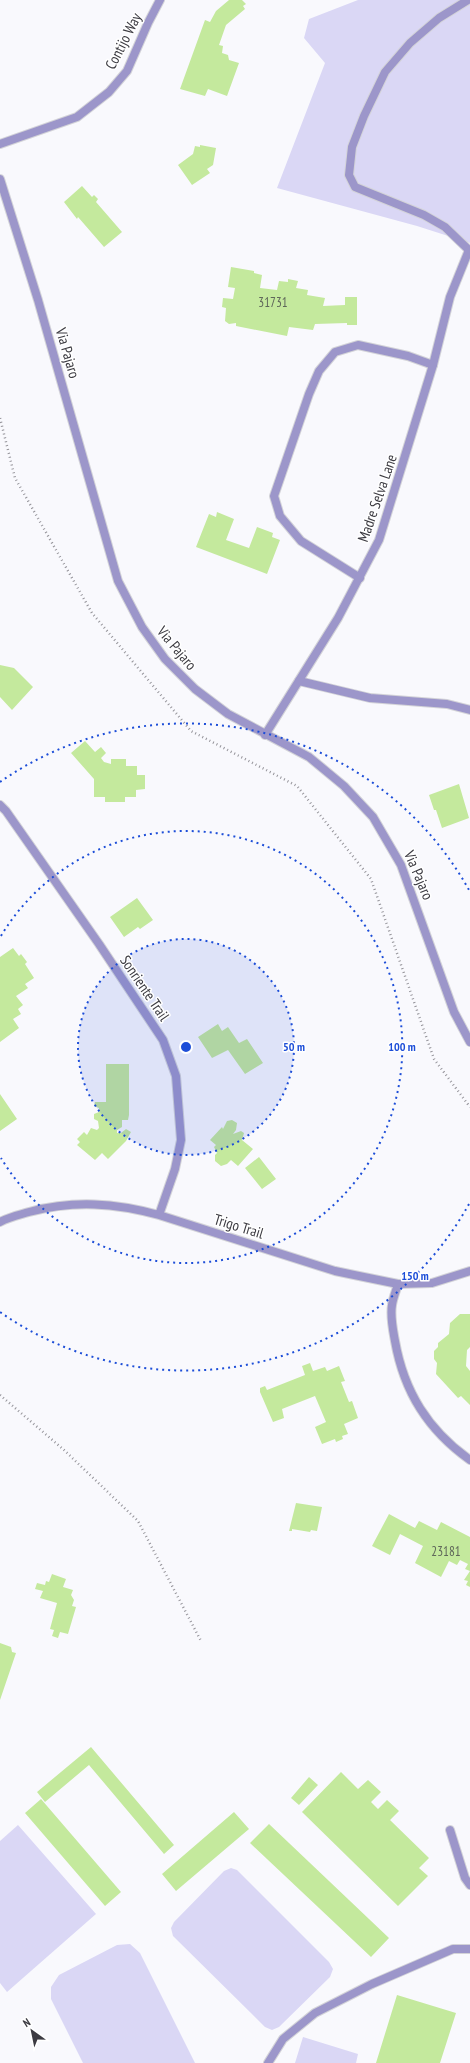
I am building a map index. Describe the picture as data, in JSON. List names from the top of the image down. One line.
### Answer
{"streets":{"street":["Contijo Way","Via Pajaro","Madre Selva Lane","Sonriente Trail","Trigo Trail"]},"crossings":[["Via Pajaro","Madre Selva Lane"],["Sonriente Trail","Trigo Trail"]],"house_numbers":["31731","23181"],"north":"top left","rings":["50 m","100 m","150 m"]}
